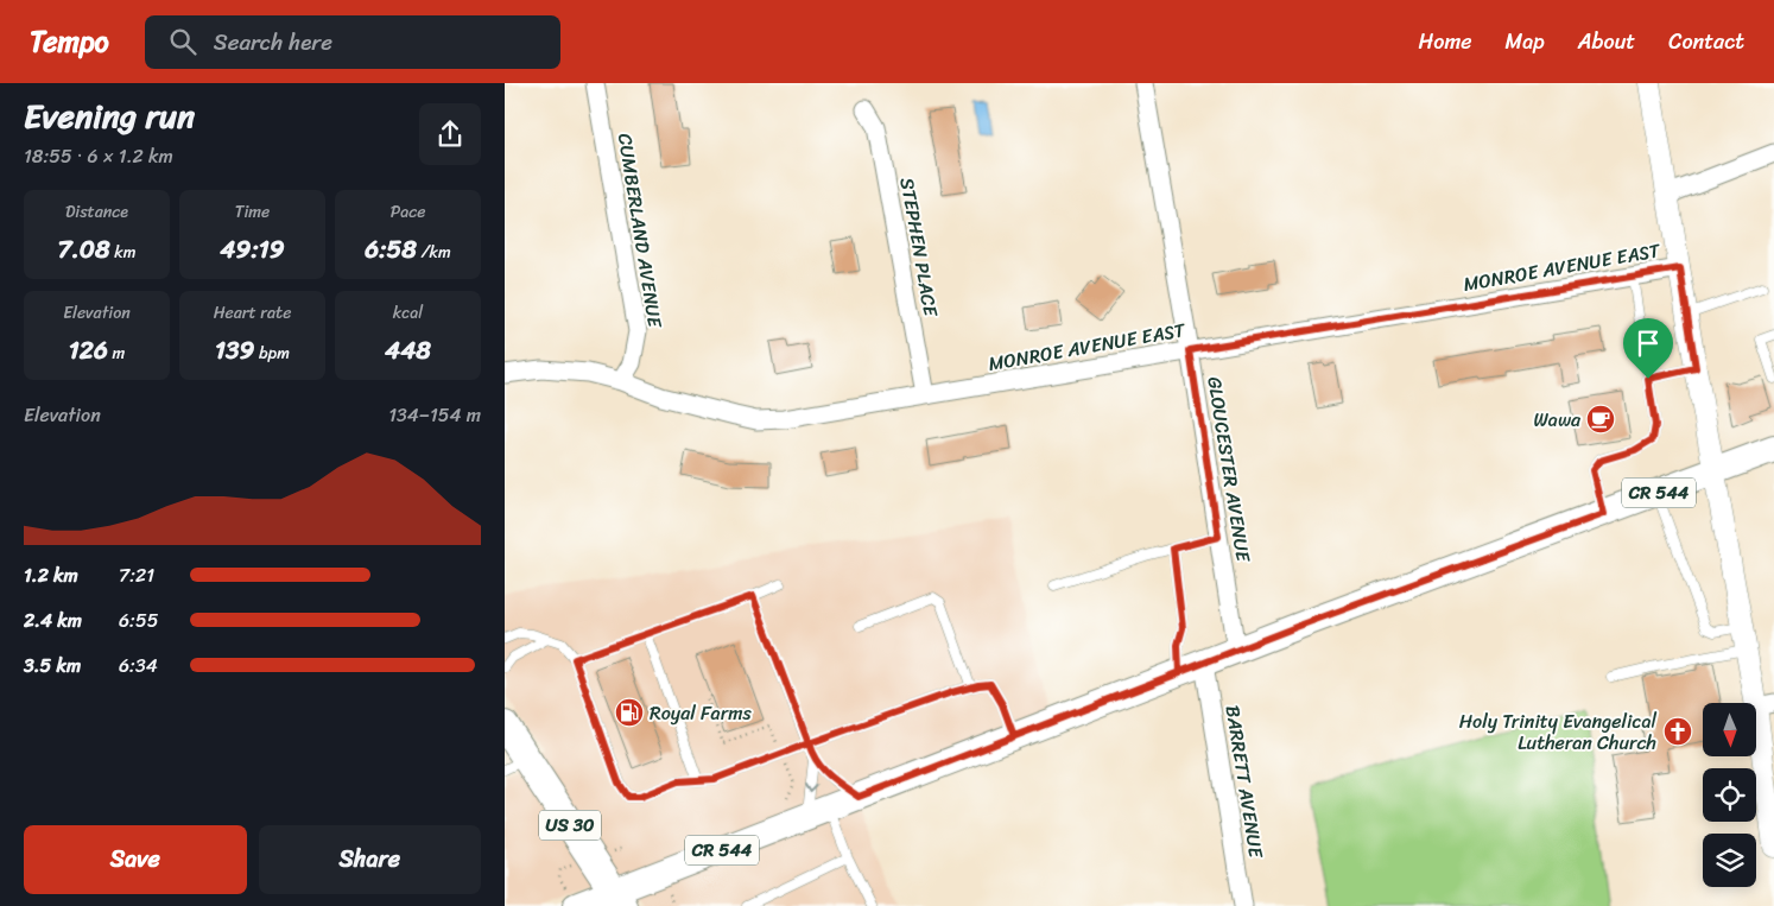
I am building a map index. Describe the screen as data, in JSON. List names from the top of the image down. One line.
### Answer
{"streets":{"highway":["US 30"],"main road":["CR 544"],"street":["CUMBERLAND AVENUE","STEPHEN PLACE","MONROE AVENUE EAST","GLOUCESTER AVENUE","BARRETT AVENUE"]},"crossings":[["CUMBERLAND AVENUE","MONROE AVENUE EAST"],["STEPHEN PLACE","MONROE AVENUE EAST"],["MONROE AVENUE EAST","GLOUCESTER AVENUE"],["GLOUCESTER AVENUE","CR 544"],["CR 544","BARRETT AVENUE"],["CR 544","US 30"]],"places":{"cafe":["Wawa"],"fuel station":["Royal Farms"],"church":["Holy Trinity Evangelical Lutheran Church"]},"north":"bottom","page":{"header":"Tempo","search":"Search here","nav":["Home","Map","About","Contact"],"heading":["Evening run","18:55 · 6 × 1.2 km"],"stats":[["Distance","7.08 km"],["Time","49:19"],["Pace","6:58 /km"],["Elevation","126 m"],["Heart rate","139 bpm"],["kcal","448"]],"chart":["Elevation","134–154 m"],"list":[{"name":"1.2 km","note":"7:21"},{"name":"2.4 km","note":"6:55"},{"name":"3.5 km","note":"6:34"}],"buttons":["Save","Share"]}}
